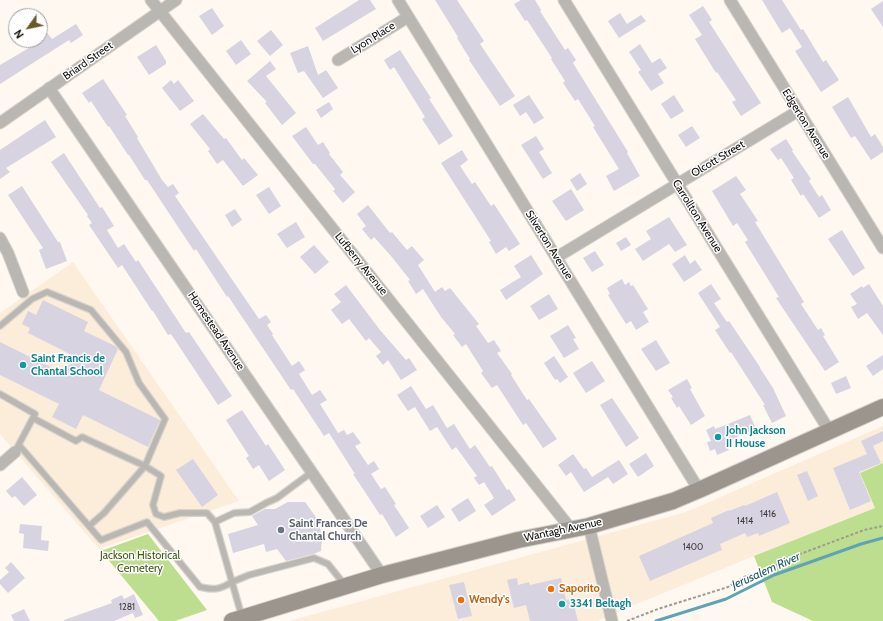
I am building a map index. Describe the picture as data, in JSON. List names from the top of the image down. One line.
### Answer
{"streets":{"main road":["Wantagh Avenue"],"street":["Lyon Place","Briard Street","Edgerton Avenue","Olcott Street","Carrollton Avenue","Silverton Avenue","Lufberry Avenue","Homestead Avenue"]},"crossings":[["Lyon Place","Silverton Avenue"],["Briard Street","Lufberry Avenue"],["Briard Street","Homestead Avenue"],["Edgerton Avenue","Olcott Street"],["Olcott Street","Carrollton Avenue"],["Olcott Street","Silverton Avenue"],["Carrollton Avenue","Wantagh Avenue"],["Silverton Avenue","Wantagh Avenue"],["Lufberry Avenue","Wantagh Avenue"],["Homestead Avenue","Wantagh Avenue"]],"water":["Jerusalem River"],"parks":["Jackson Historical Cemetery"],"places":["Saint Francis de Chantal School","John Jackson II House","Saint Frances De Chantal Church","Saporito","Wendy's","3341 Beltagh"],"house_numbers":["1416","1414","1400","1281"],"north":"bottom left"}
